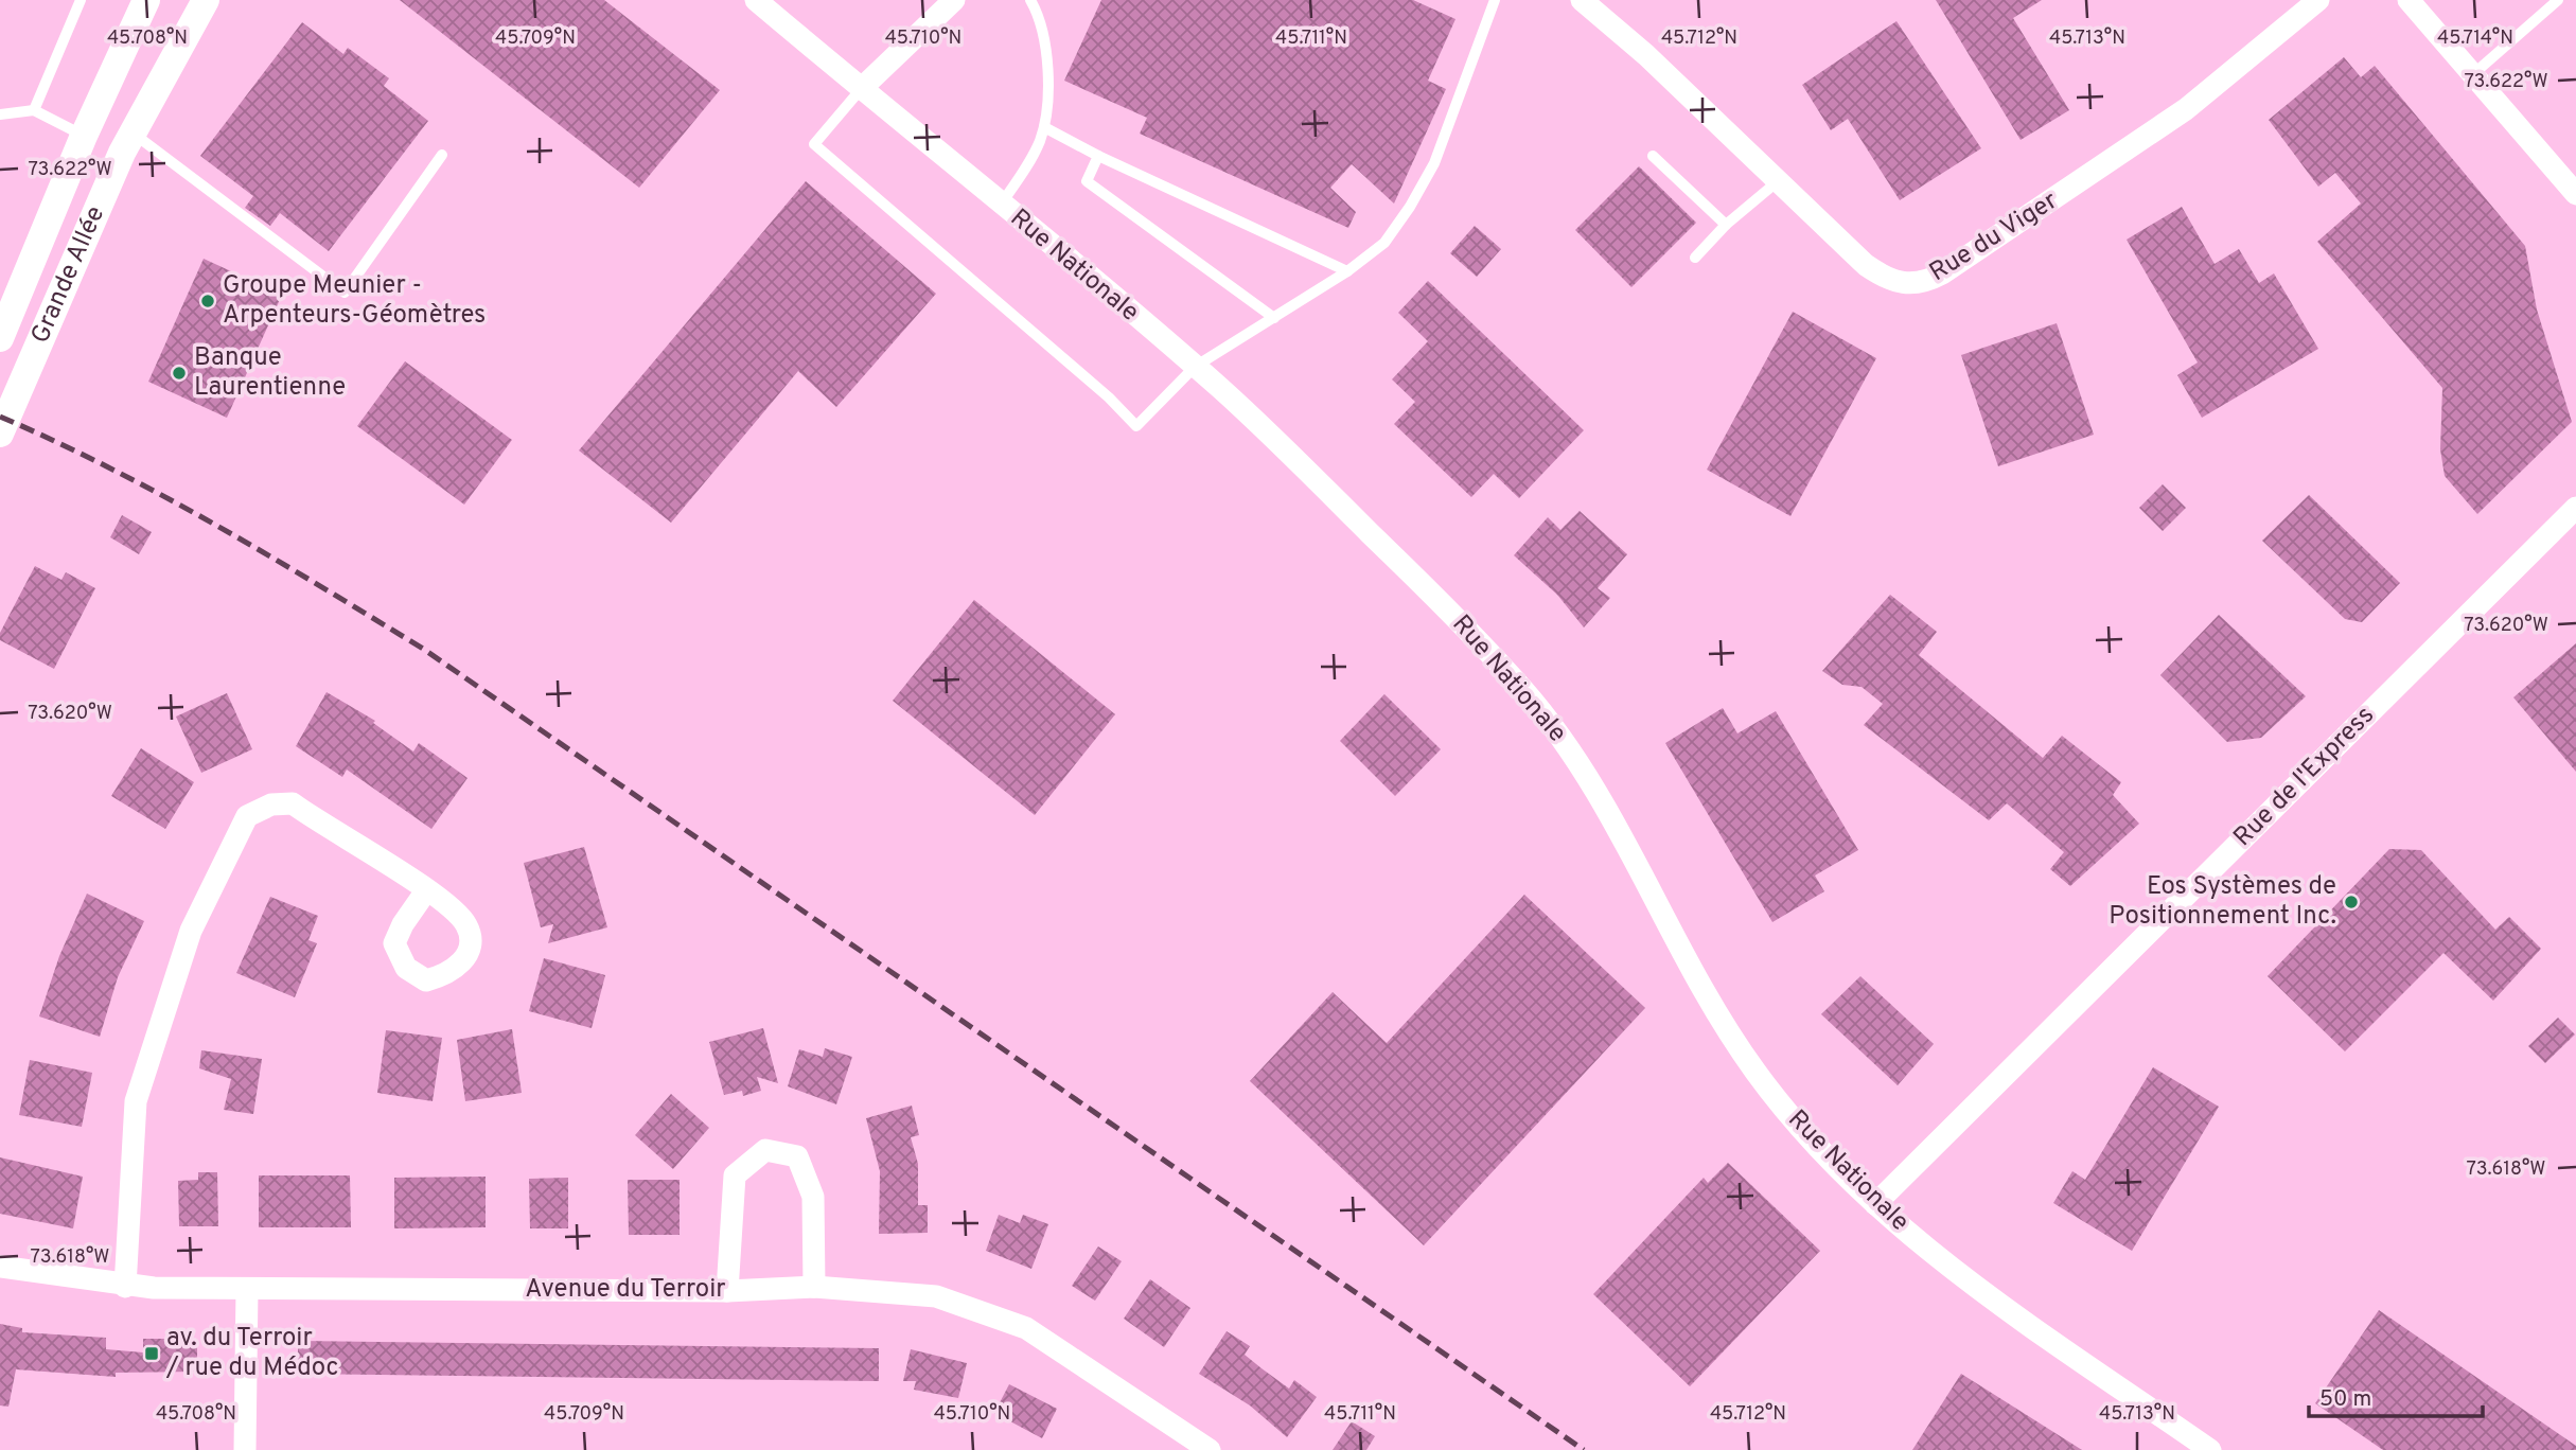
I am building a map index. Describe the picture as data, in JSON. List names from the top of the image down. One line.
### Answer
{"streets":{"street":["Rue du Viger","Rue Nationale","Grande Allée","Rue de l'Express","Avenue du Terroir"]},"crossings":[["Rue Nationale","Rue de l'Express"]],"places":{"other":["Groupe Meunier - Arpenteurs-Géomètres","Banque Laurentienne","Eos Systèmes de Positionnement Inc."],"transit":["av. du Terroir / rue du Médoc"]},"scale_bar":"50 m","coordinates":["45.708°N","45.709°N","45.710°N","45.711°N","45.712°N","45.713°N","45.714°N","73.622°W","73.620°W","73.618°W"]}
